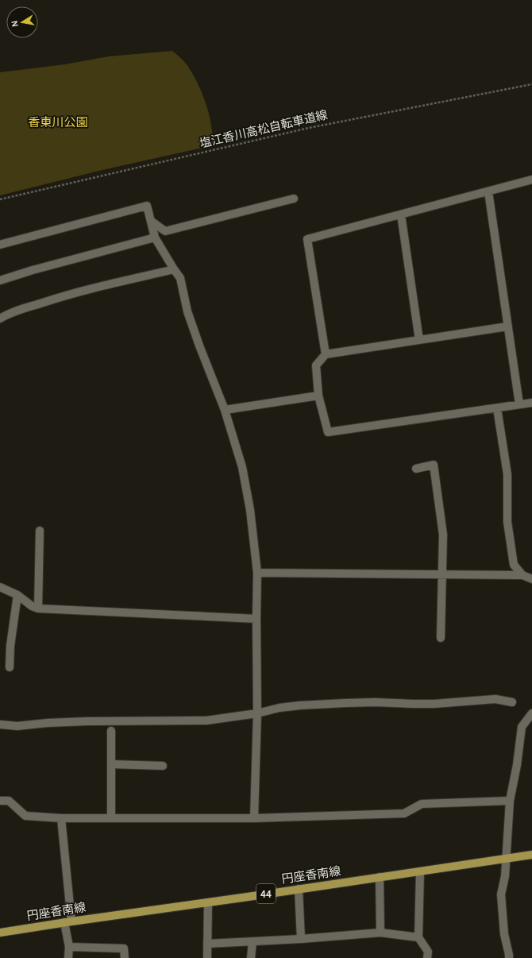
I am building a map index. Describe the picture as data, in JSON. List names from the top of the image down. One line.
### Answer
{"streets":{"main road":["円座香南線","44"],"path":["塩江香川高松自転車道線"]},"parks":["香東川公園"],"north":"left"}
